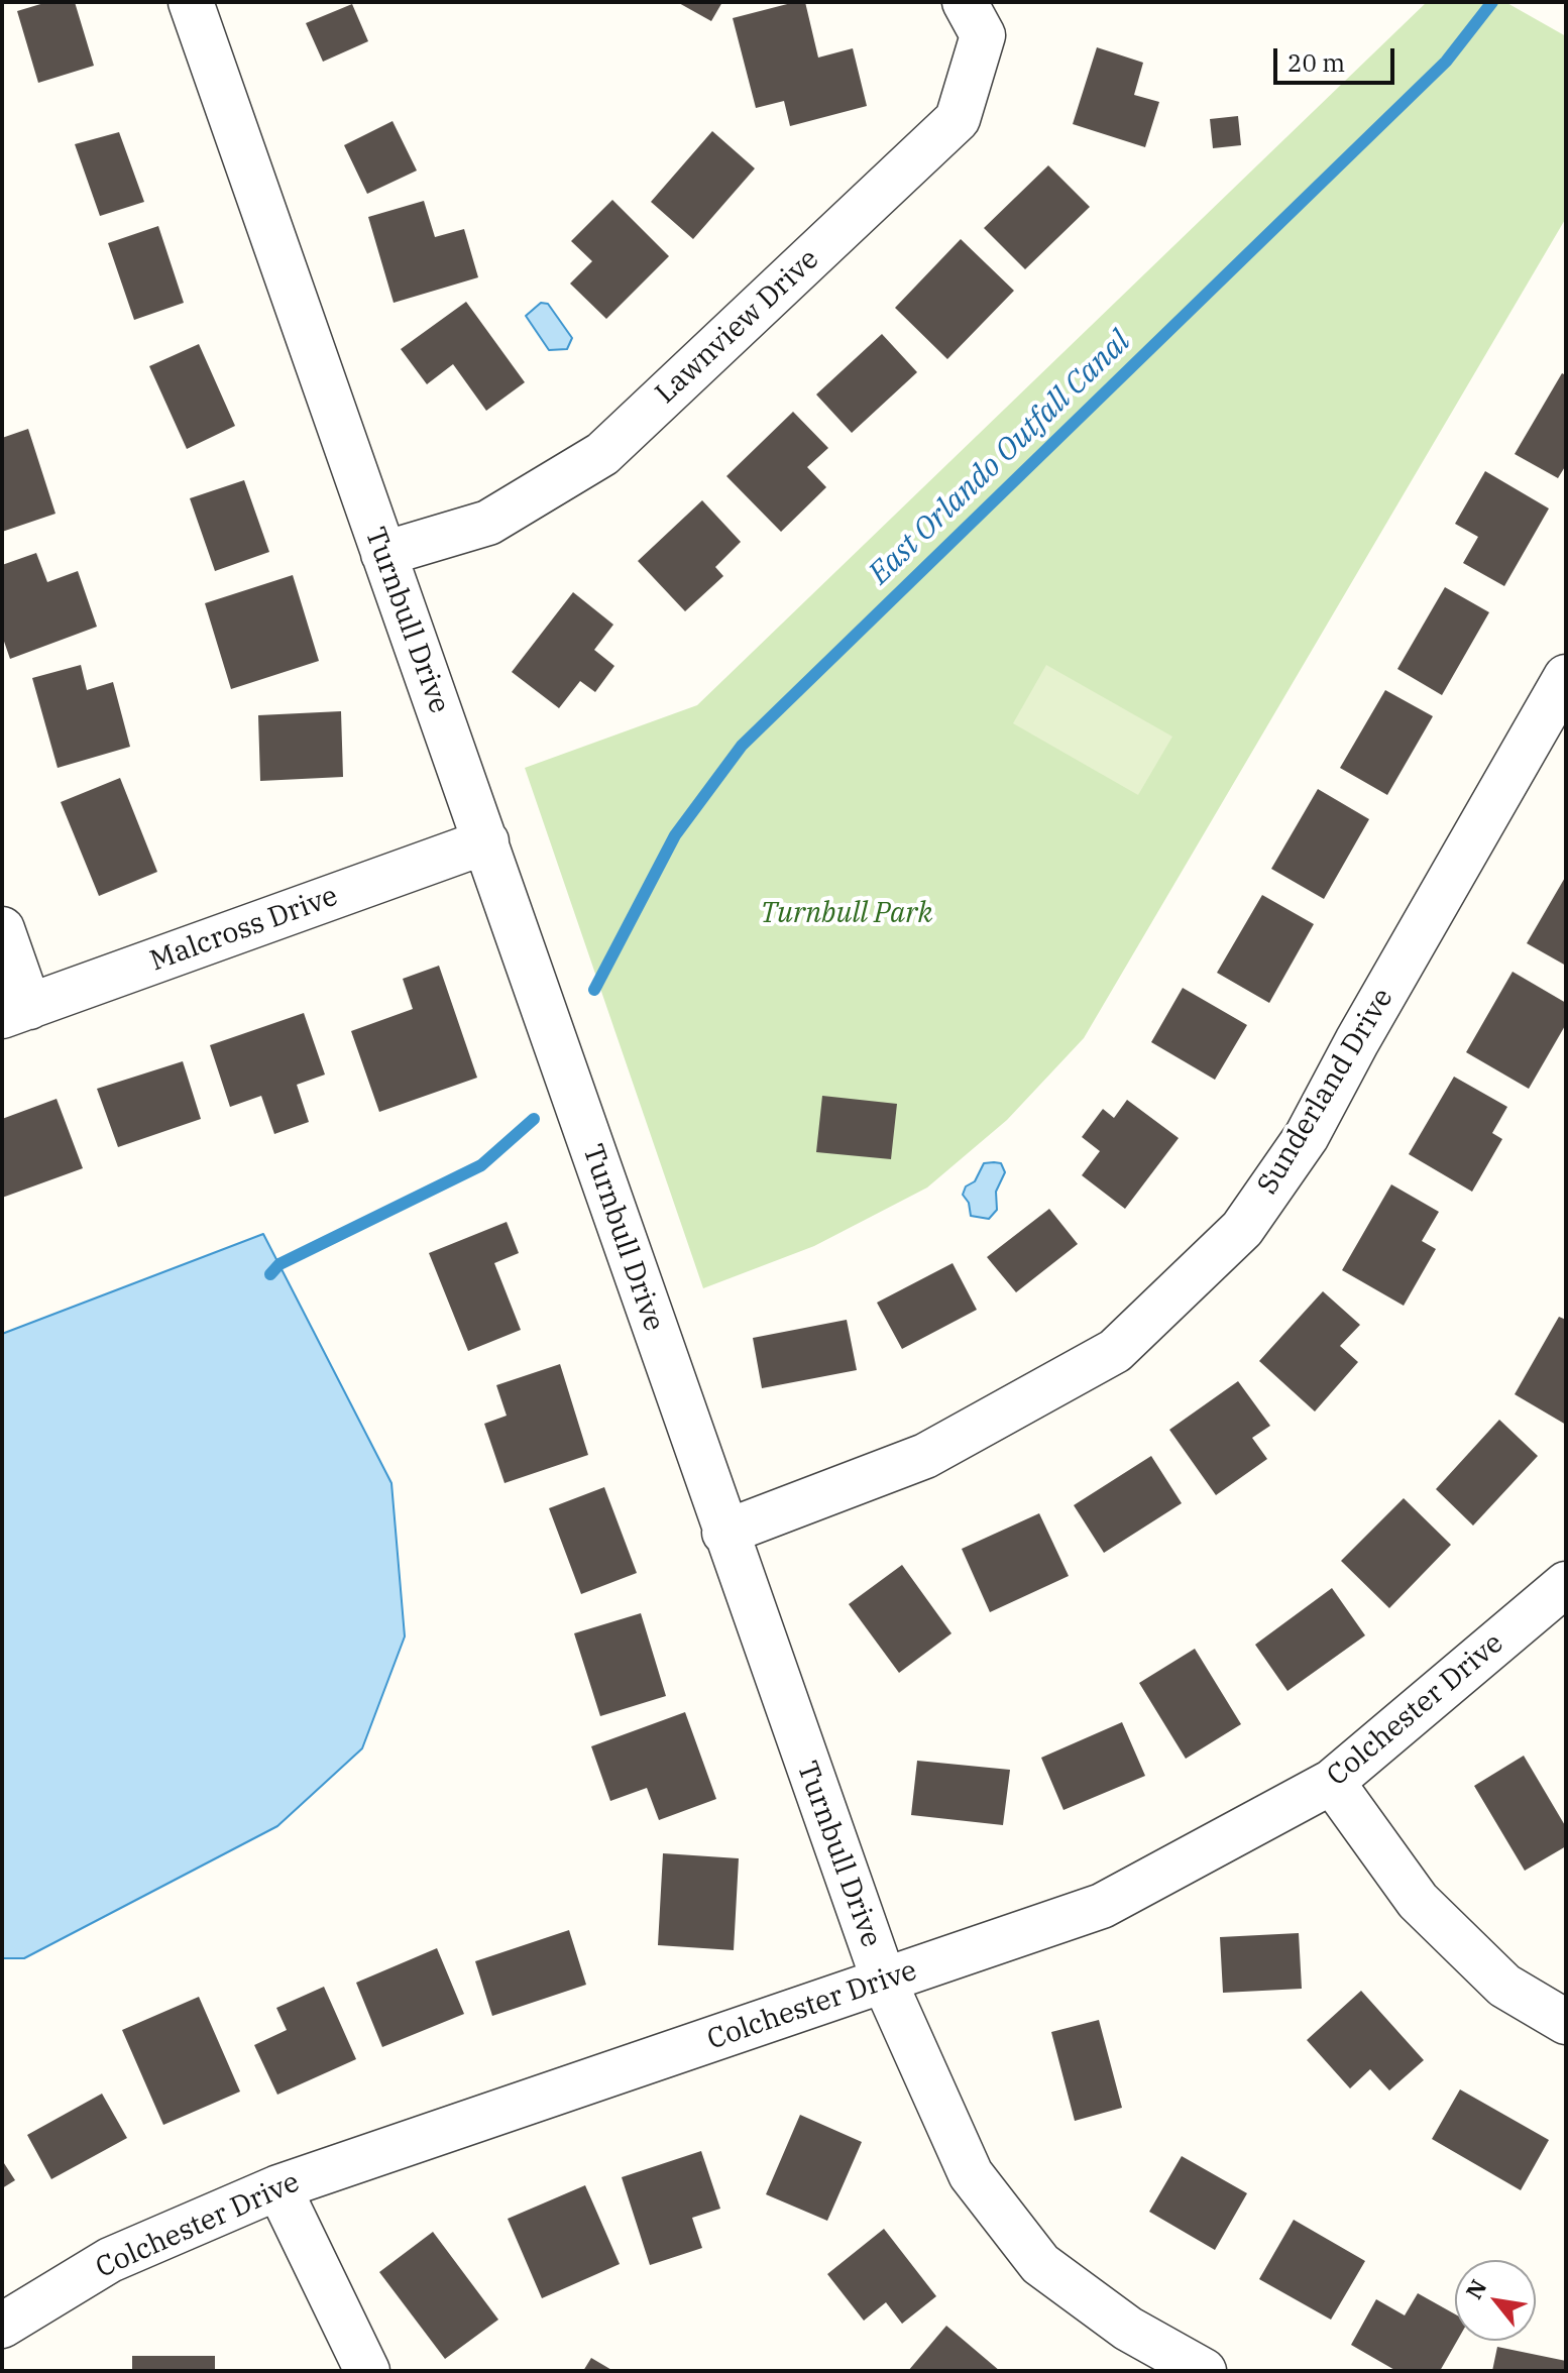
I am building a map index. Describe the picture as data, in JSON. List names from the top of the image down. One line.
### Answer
{"streets":{"street":["Lawnview Drive","Turnbull Drive","Malcross Drive","Sunderland Drive","Colchester Drive"]},"crossings":[["Lawnview Drive","Turnbull Drive"],["Turnbull Drive","Malcross Drive"],["Turnbull Drive","Sunderland Drive"],["Turnbull Drive","Colchester Drive"]],"water":["East Orlando Outfall Canal"],"parks":["Turnbull Park"],"scale_bar":"20 m","north":"top left"}
